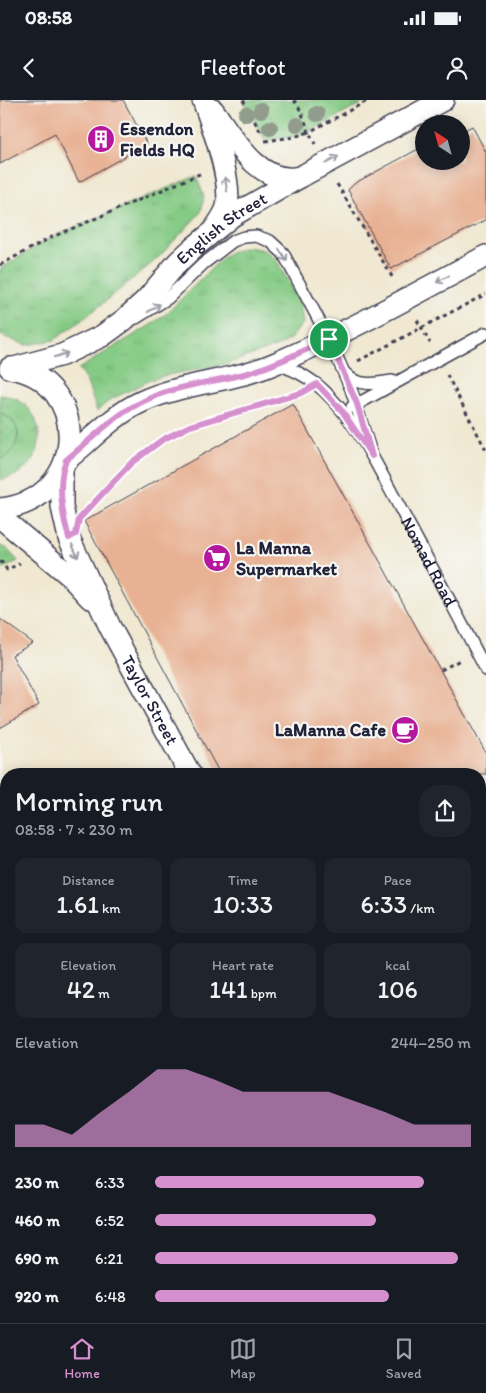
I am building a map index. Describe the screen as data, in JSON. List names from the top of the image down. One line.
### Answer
{"streets":{"street":["English Street","Taylor Street"],"lane":["Nomad Road"]},"crossings":[["English Street","Nomad Road"],["English Street","Taylor Street"]],"places":{"building":["Essendon Fields HQ"],"supermarket":["La Manna Supermarket"],"cafe":["LaManna Cafe"]},"north":"top left","page":{"status":"08:58","header":"Fleetfoot","heading":["Morning run","08:58 · 7 × 230 m"],"stats":[["Distance","1.61 km"],["Time","10:33"],["Pace","6:33 /km"],["Elevation","42 m"],["Heart rate","141 bpm"],["kcal","106"]],"chart":["Elevation","244–250 m"],"list":[{"name":"230 m","note":"6:33"},{"name":"460 m","note":"6:52"},{"name":"690 m","note":"6:21"},{"name":"920 m","note":"6:48"}],"tabs":["Home","Map","Saved"]}}
